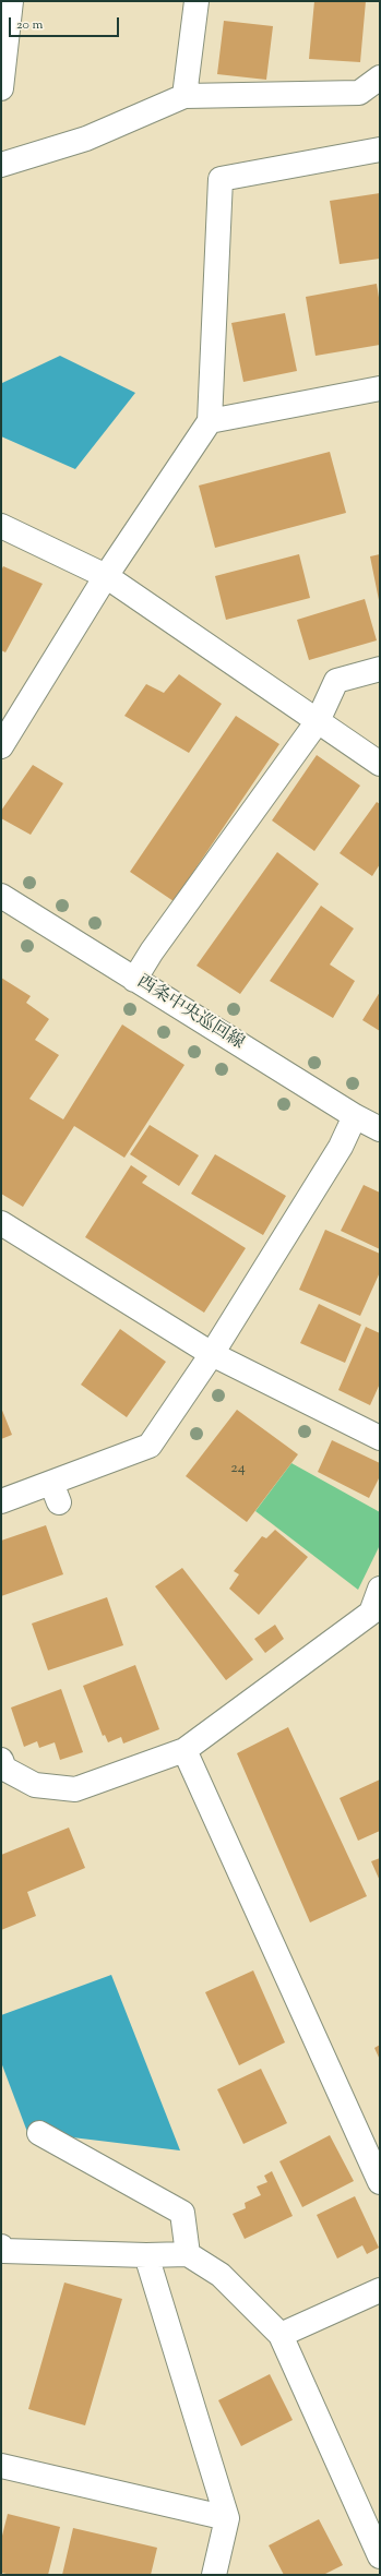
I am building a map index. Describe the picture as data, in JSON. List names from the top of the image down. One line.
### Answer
{"streets":{"street":["西条中央巡回線"]},"house_numbers":["24"],"scale_bar":"20 m"}
